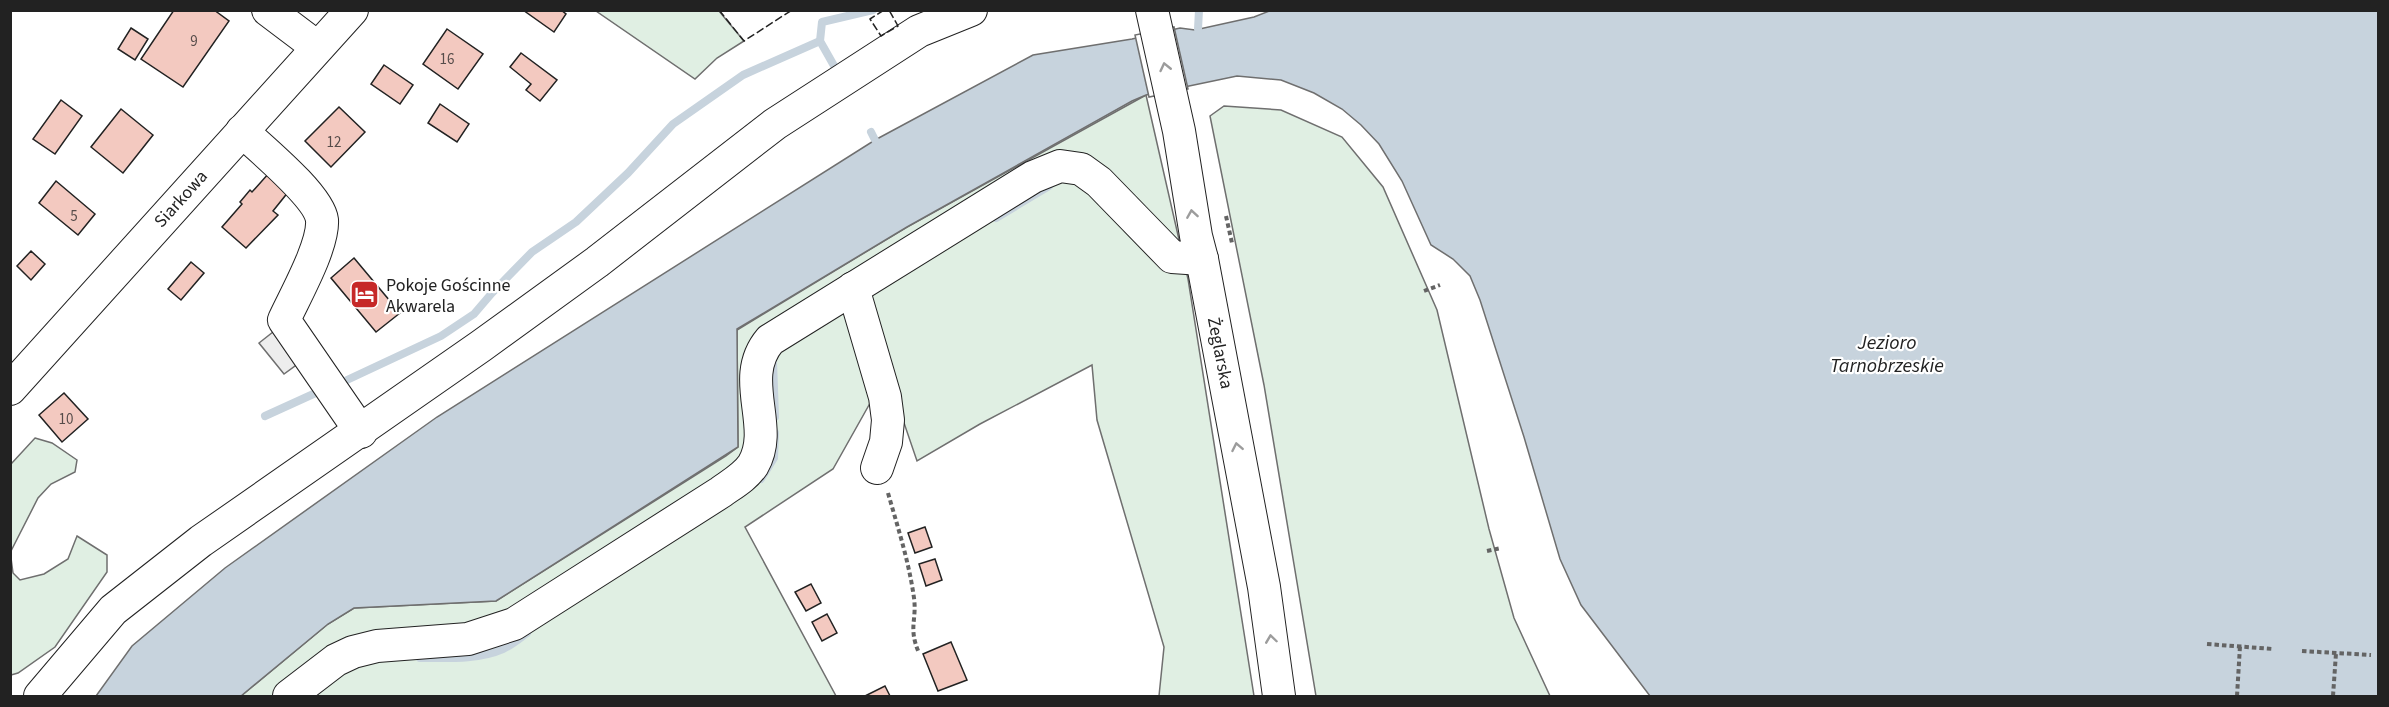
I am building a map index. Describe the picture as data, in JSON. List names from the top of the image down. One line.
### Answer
{"streets":{"street":["Siarkowa","Żeglarska"]},"one_way":["Żeglarska"],"water":["Jezioro Tarnobrzeskie"],"places":{"hotel":["Pokoje Gościnne Akwarela"]},"house_numbers":["9","16","12","5","10"]}
